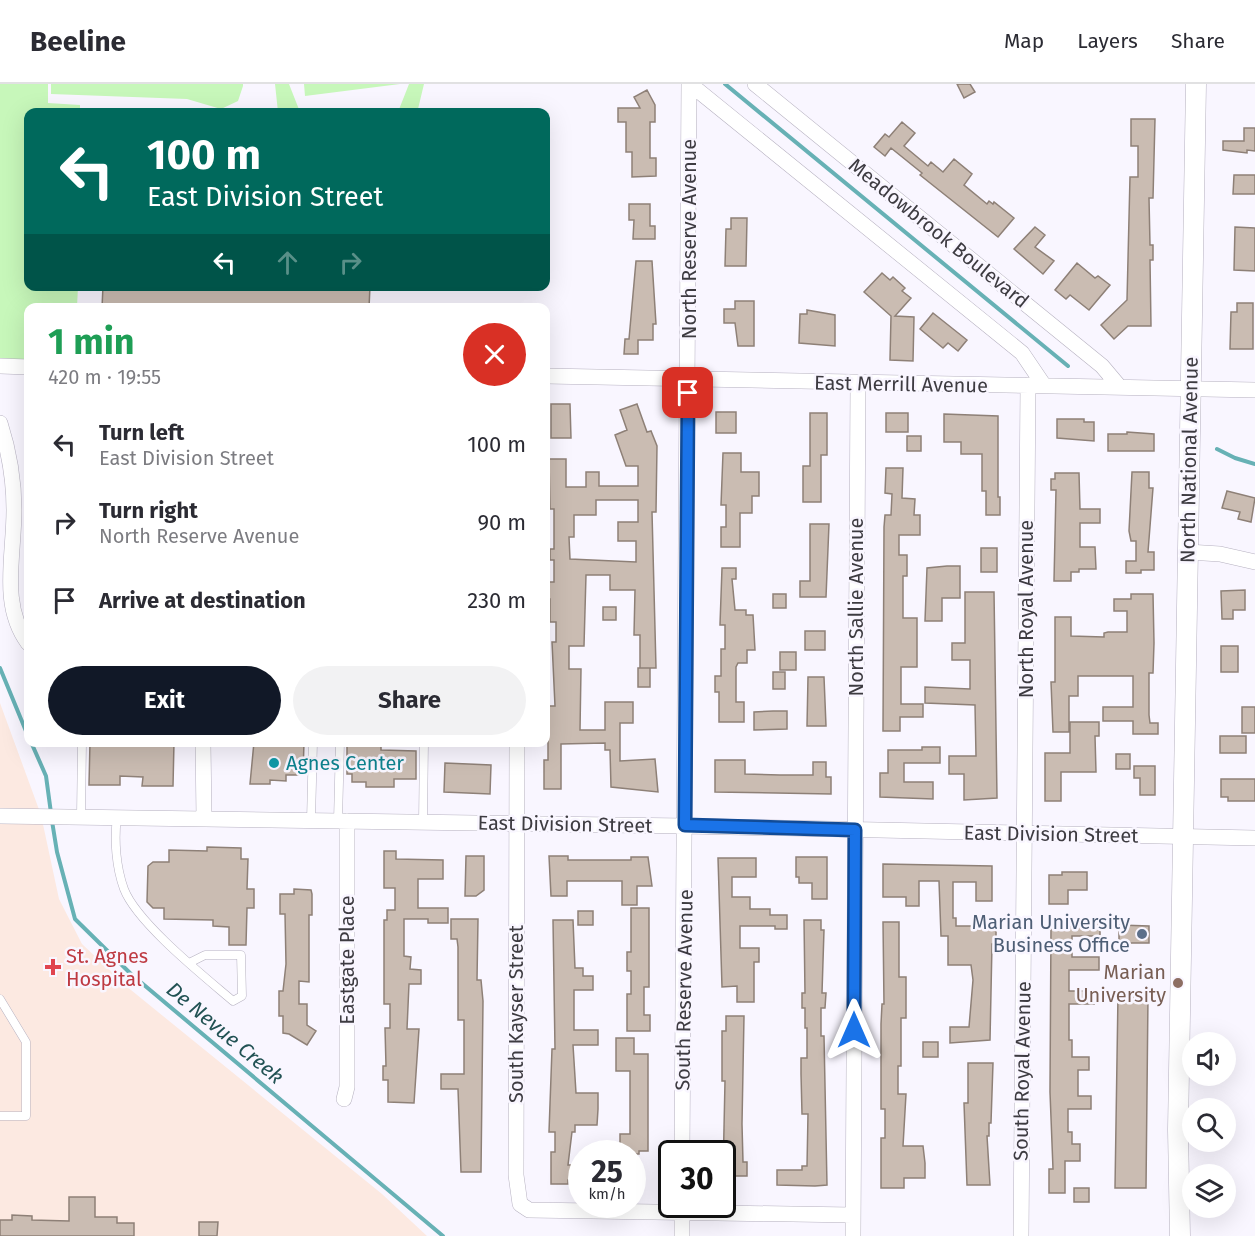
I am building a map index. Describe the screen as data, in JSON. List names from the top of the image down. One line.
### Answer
{"streets":{"street":["Meadowbrook Boulevard","North Reserve Avenue","East Merrill Avenue","North National Avenue","North Sallie Avenue","North Royal Avenue","East Division Street","Eastgate Place","South Reserve Avenue","South Kayser Street","South Royal Avenue"]},"crossings":[["Meadowbrook Boulevard","North Reserve Avenue"],["Meadowbrook Boulevard","East Merrill Avenue"],["Meadowbrook Boulevard","North Royal Avenue"],["North Reserve Avenue","East Merrill Avenue"],["North Reserve Avenue","East Division Street"],["North Reserve Avenue","South Reserve Avenue"],["East Merrill Avenue","North National Avenue"],["East Merrill Avenue","North Sallie Avenue"],["East Merrill Avenue","North Royal Avenue"],["North National Avenue","East Division Street"],["North Sallie Avenue","East Division Street"],["North Royal Avenue","East Division Street"],["North Royal Avenue","South Royal Avenue"],["East Division Street","Eastgate Place"],["East Division Street","South Reserve Avenue"],["East Division Street","South Kayser Street"],["East Division Street","South Royal Avenue"]],"water":["De Nevue Creek"],"places":{"other":["Agnes Center","Marian University Business Office","Marian University"],"health":["St. Agnes Hospital"]},"page":{"header":"Beeline","nav":["Map","Layers","Share"],"turn":["100 m","East Division Street"],"heading":["1 min","420 m · 19:55"],"list":[{"name":"Turn left","note":"East Division Street","value":"100 m"},{"name":"Turn right","note":"North Reserve Avenue","value":"90 m"},{"name":"Arrive at destination","value":"230 m"}],"buttons":["Exit","Share"],"speed":"25 km/h","limit":"30"}}
